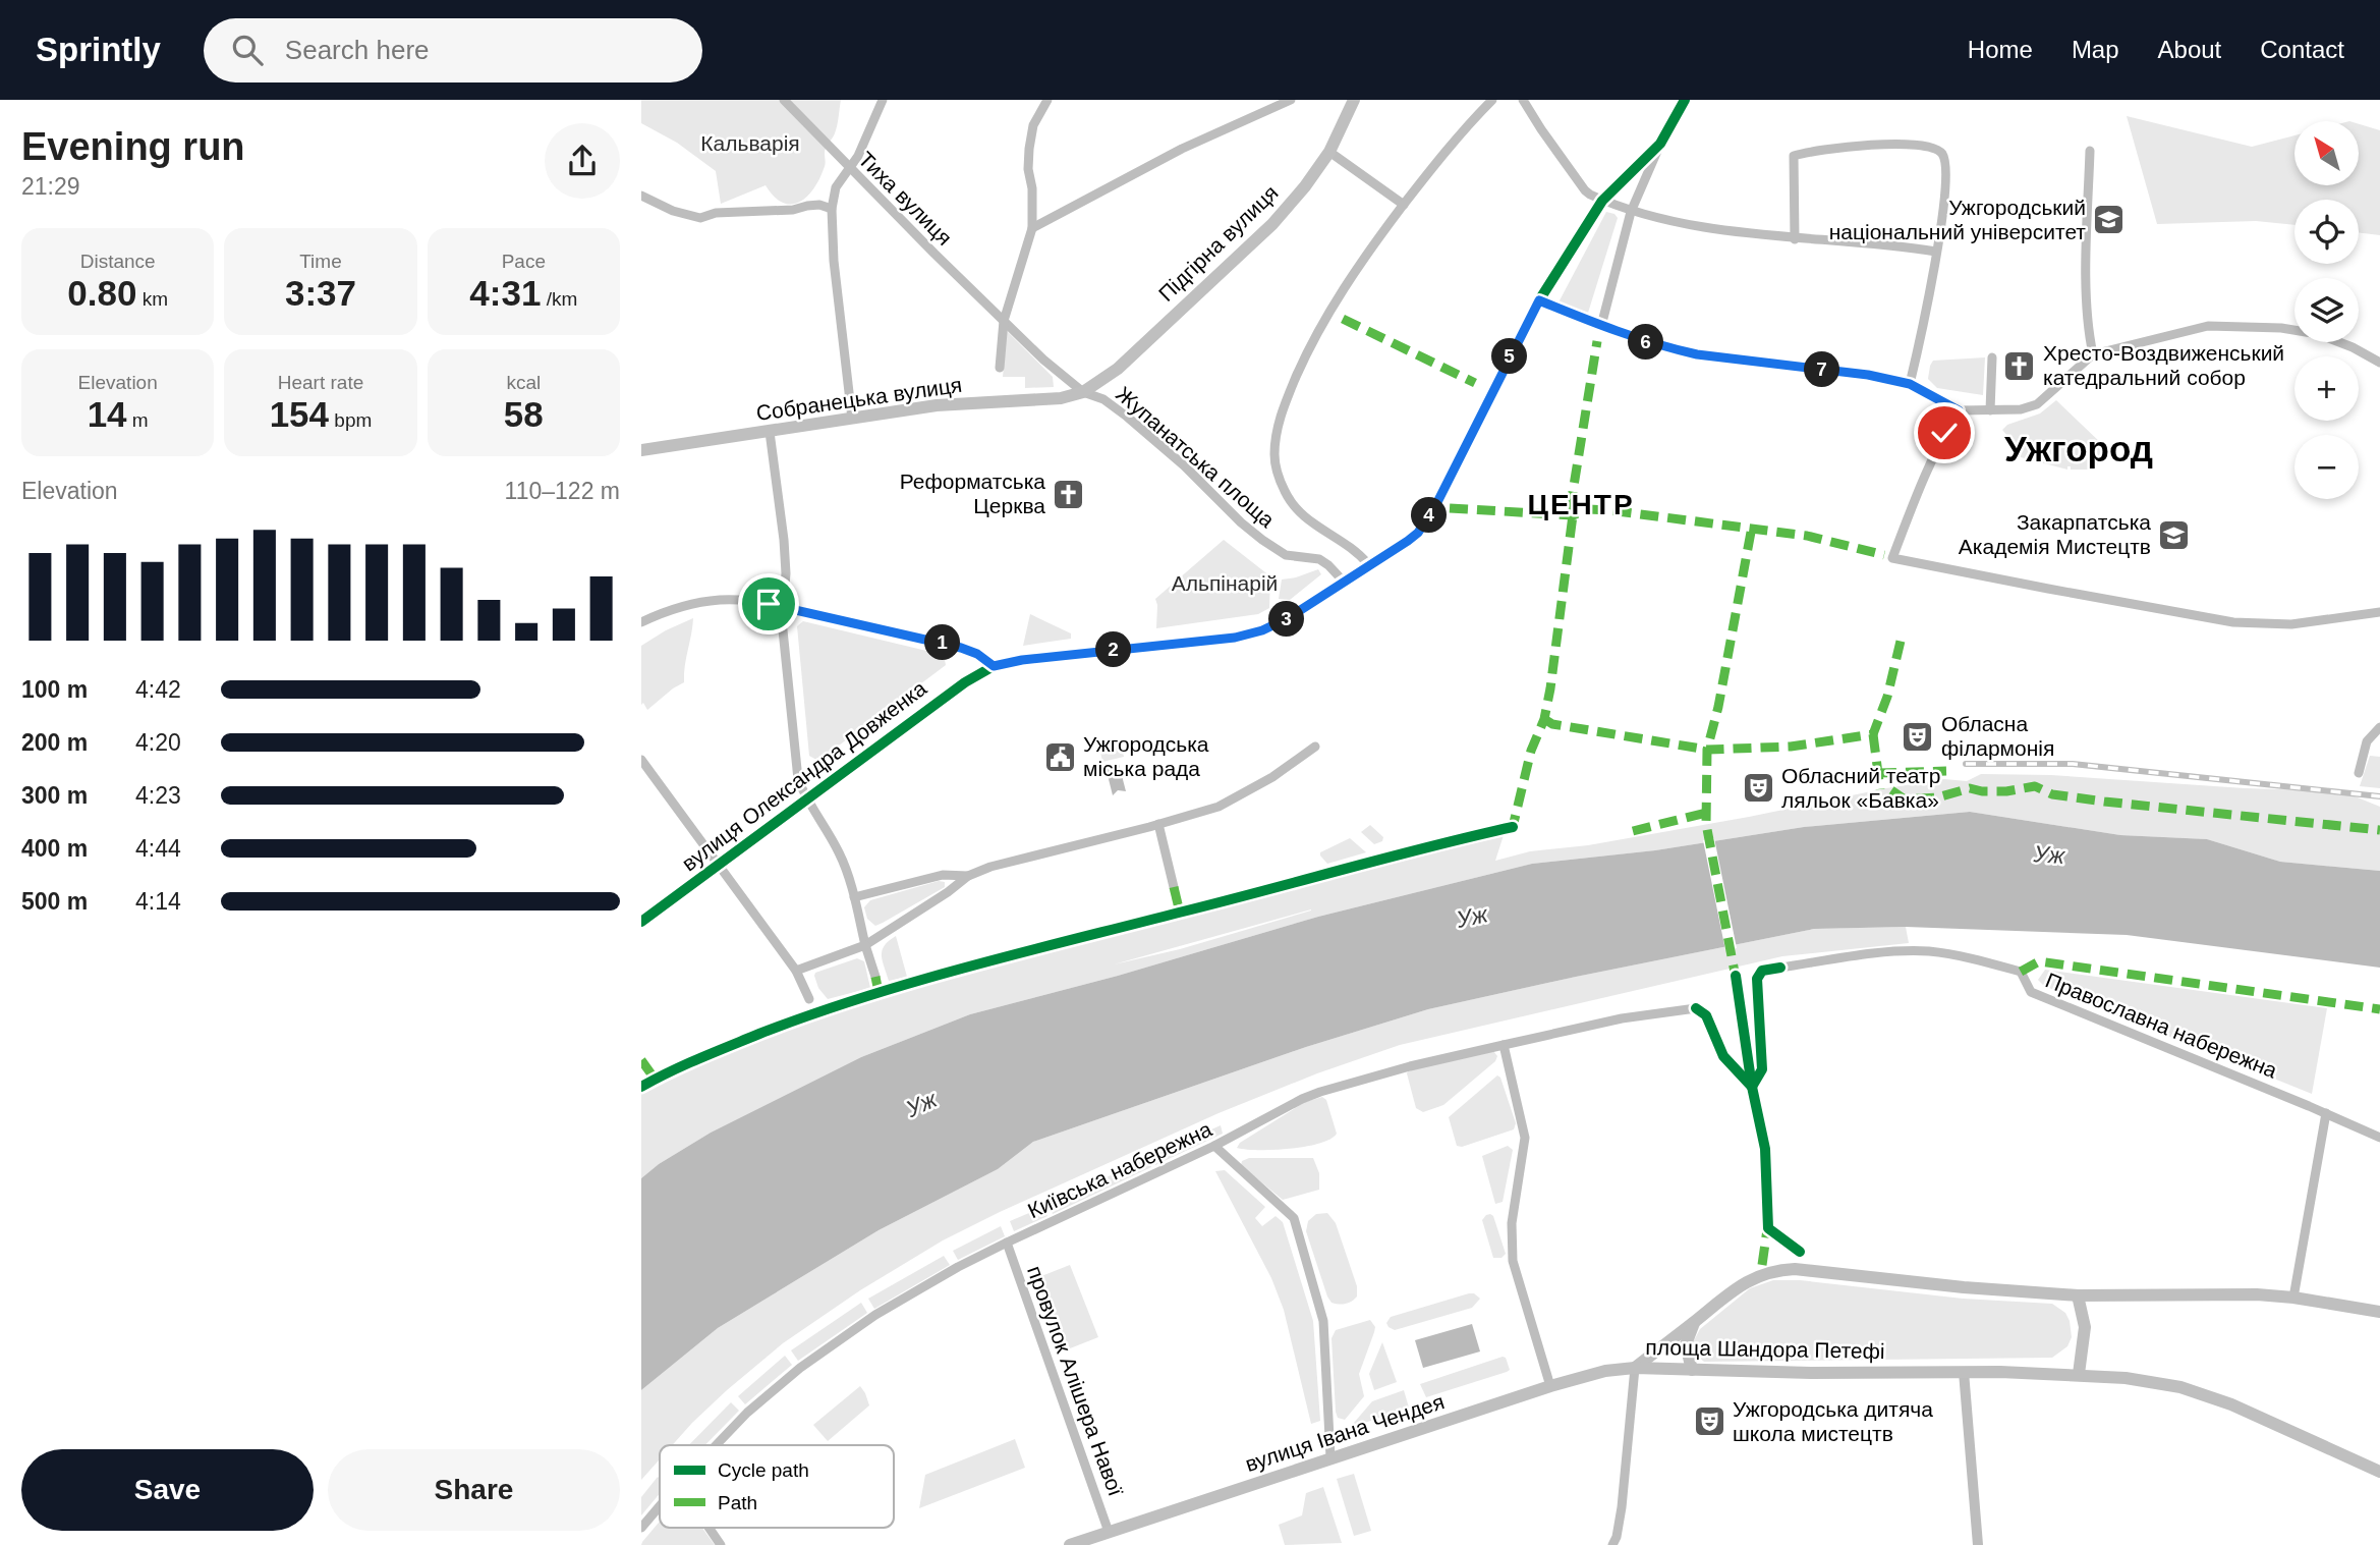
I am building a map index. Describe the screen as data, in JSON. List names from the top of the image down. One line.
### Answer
{"streets":{"main road":["Підгірна вулиця","Собранецька вулиця","площа Шандора Петефі","вулиця Івана Чендея"],"street":["Тиха вулиця","Жупанатська площа","вулиця Олександра Довженка","Православна набережна","Київська набережна","провулок Алішера Навої"]},"crossings":[["Тиха вулиця","Жупанатська площа"],["Підгірна вулиця","Собранецька вулиця"],["Підгірна вулиця","Жупанатська площа"],["Собранецька вулиця","Жупанатська площа"],["Київська набережна","провулок Алішера Навої"],["площа Шандора Петефі","вулиця Івана Чендея"],["провулок Алішера Навої","вулиця Івана Чендея"]],"districts":["Ужгород","ЦЕНТР"],"water":["Уж"],"parks":["Кальварія","Альпінарій"],"places":{"school or university":["Ужгородський національний університет","Закарпатська Академія Мистецтв"],"church":["Хресто-Воздвиженський катедральний собор","Реформатська Церква"],"theatre":["Обласна філармонія","Обласний театр ляльок «Бавка»","Ужгородська дитяча школа мистецтв"],"public building":["Ужгородська міська рада"]},"legend":["Cycle path","Path"],"north":"top left","page":{"header":"Sprintly","search":"Search here","nav":["Home","Map","About","Contact"],"heading":["Evening run","21:29"],"map_buttons":["+","−"],"stats":[["Distance","0.80 km"],["Time","3:37"],["Pace","4:31 /km"],["Elevation","14 m"],["Heart rate","154 bpm"],["kcal","58"]],"pins":["6","5","7","4","3","1","2"],"chart":["Elevation","110–122 m"],"list":[{"name":"100 m","note":"4:42"},{"name":"200 m","note":"4:20"},{"name":"300 m","note":"4:23"},{"name":"400 m","note":"4:44"},{"name":"500 m","note":"4:14"}],"buttons":["Save","Share"]}}
